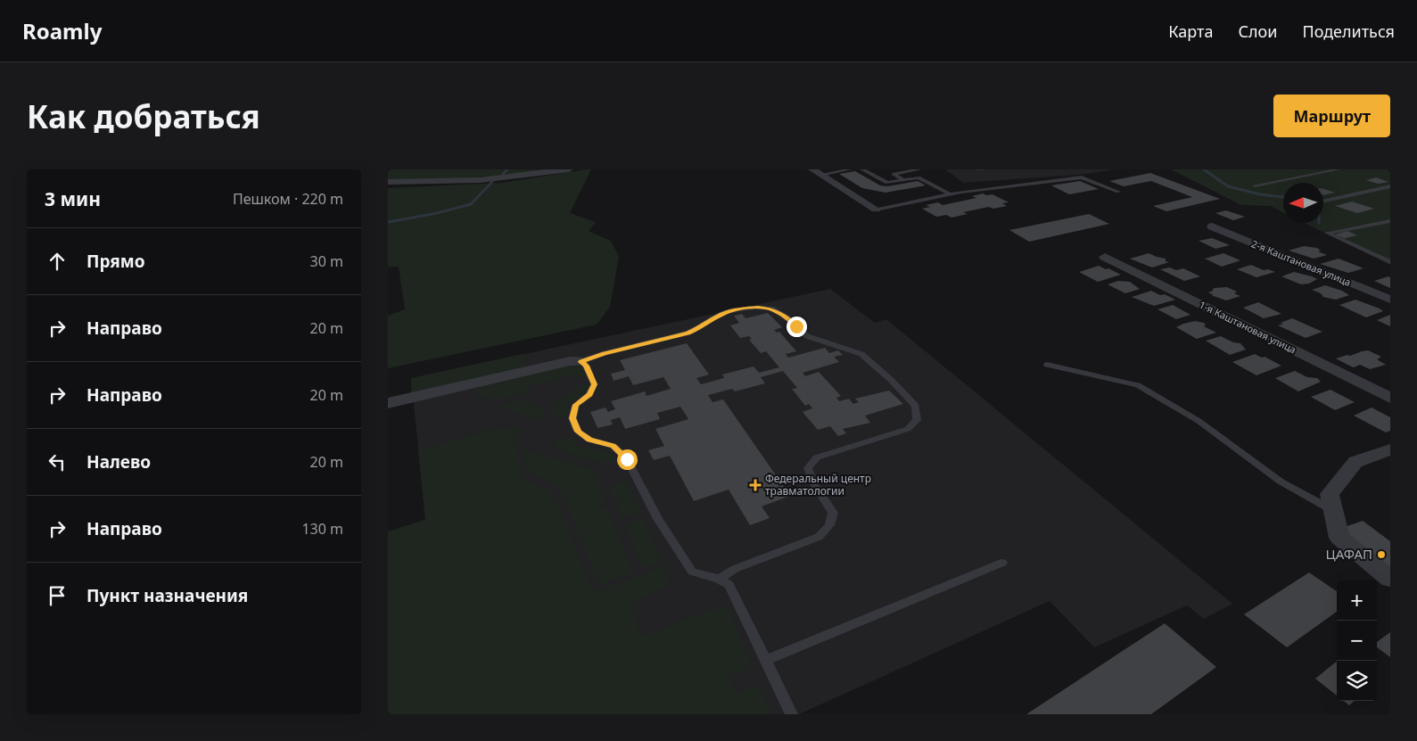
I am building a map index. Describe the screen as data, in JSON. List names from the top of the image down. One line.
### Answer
{"streets":{"street":["2-я Каштановая улица","1-я Каштановая улица"]},"places":{"health":["Федеральный центр травматологии"],"other":["ЦАФАП"]},"north":"left","page":{"header":"Roamly","nav":["Карта","Слои","Поделиться"],"buttons":"Маршрут","title":"Как добраться","heading":["3 мин","Пешком · 220 m"],"list":[["Прямо","30 m"],["Направо","20 m"],["Направо","20 m"],["Налево","20 m"],["Направо","130 m"],"Пункт назначения"],"map_buttons":["+","−"]}}
